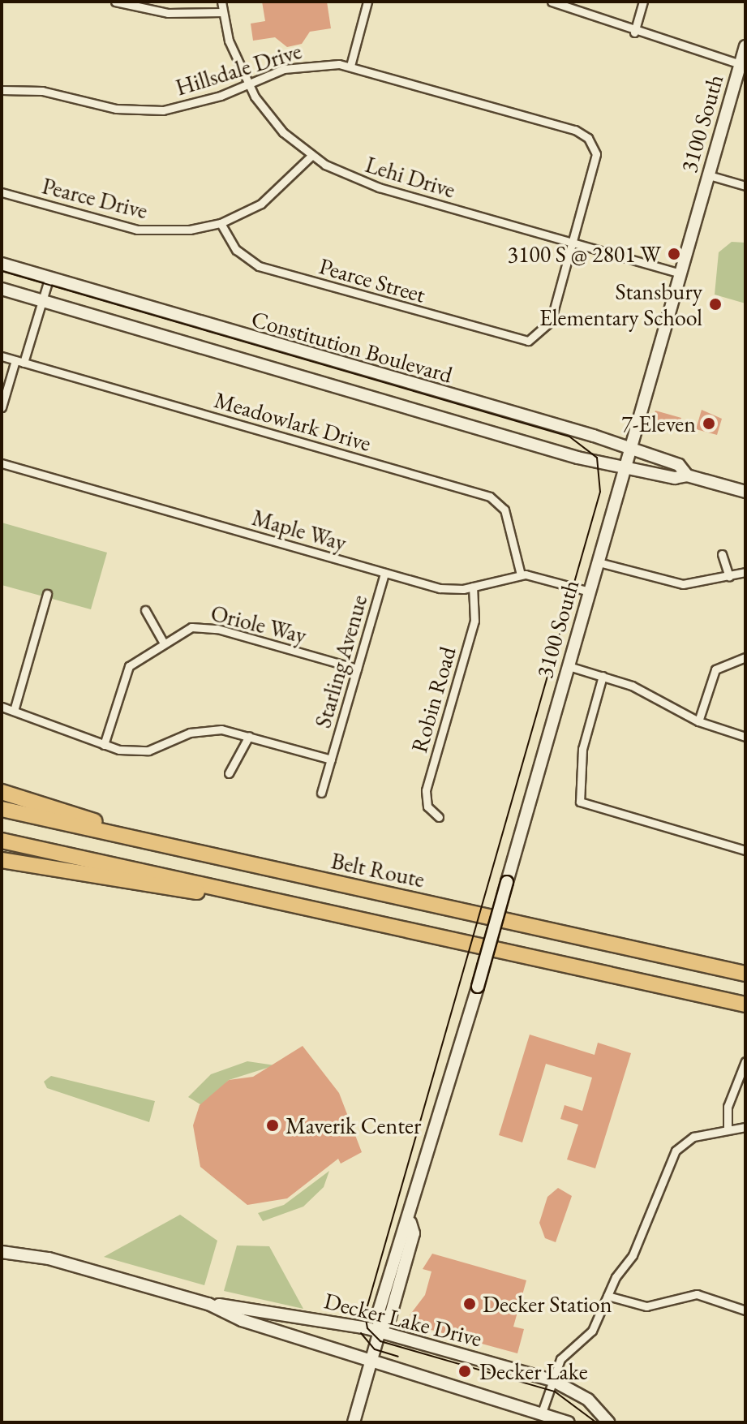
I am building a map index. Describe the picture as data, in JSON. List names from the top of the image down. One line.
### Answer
{"streets":{"highway":["Belt Route"],"main road":["3100 South","Constitution Boulevard","Decker Lake Drive"],"street":["Hillsdale Drive","Lehi Drive","Pearce Drive","Pearce Street","Meadowlark Drive","Maple Way","Oriole Way","Starling Avenue","Robin Road"]},"crossings":[["Hillsdale Drive","Lehi Drive"],["Hillsdale Drive","Pearce Street"],["3100 South","Lehi Drive"],["3100 South","Constitution Boulevard"],["3100 South","Maple Way"],["3100 South","Decker Lake Drive"],["Lehi Drive","Pearce Drive"],["Lehi Drive","Pearce Street"],["Pearce Drive","Pearce Street"],["Meadowlark Drive","Maple Way"],["Maple Way","Starling Avenue"],["Maple Way","Robin Road"],["Oriole Way","Starling Avenue"]],"places":["3100 S @ 2801 W","Stansbury Elementary School","7-Eleven","Maverik Center","Decker Station","Decker Lake"]}
